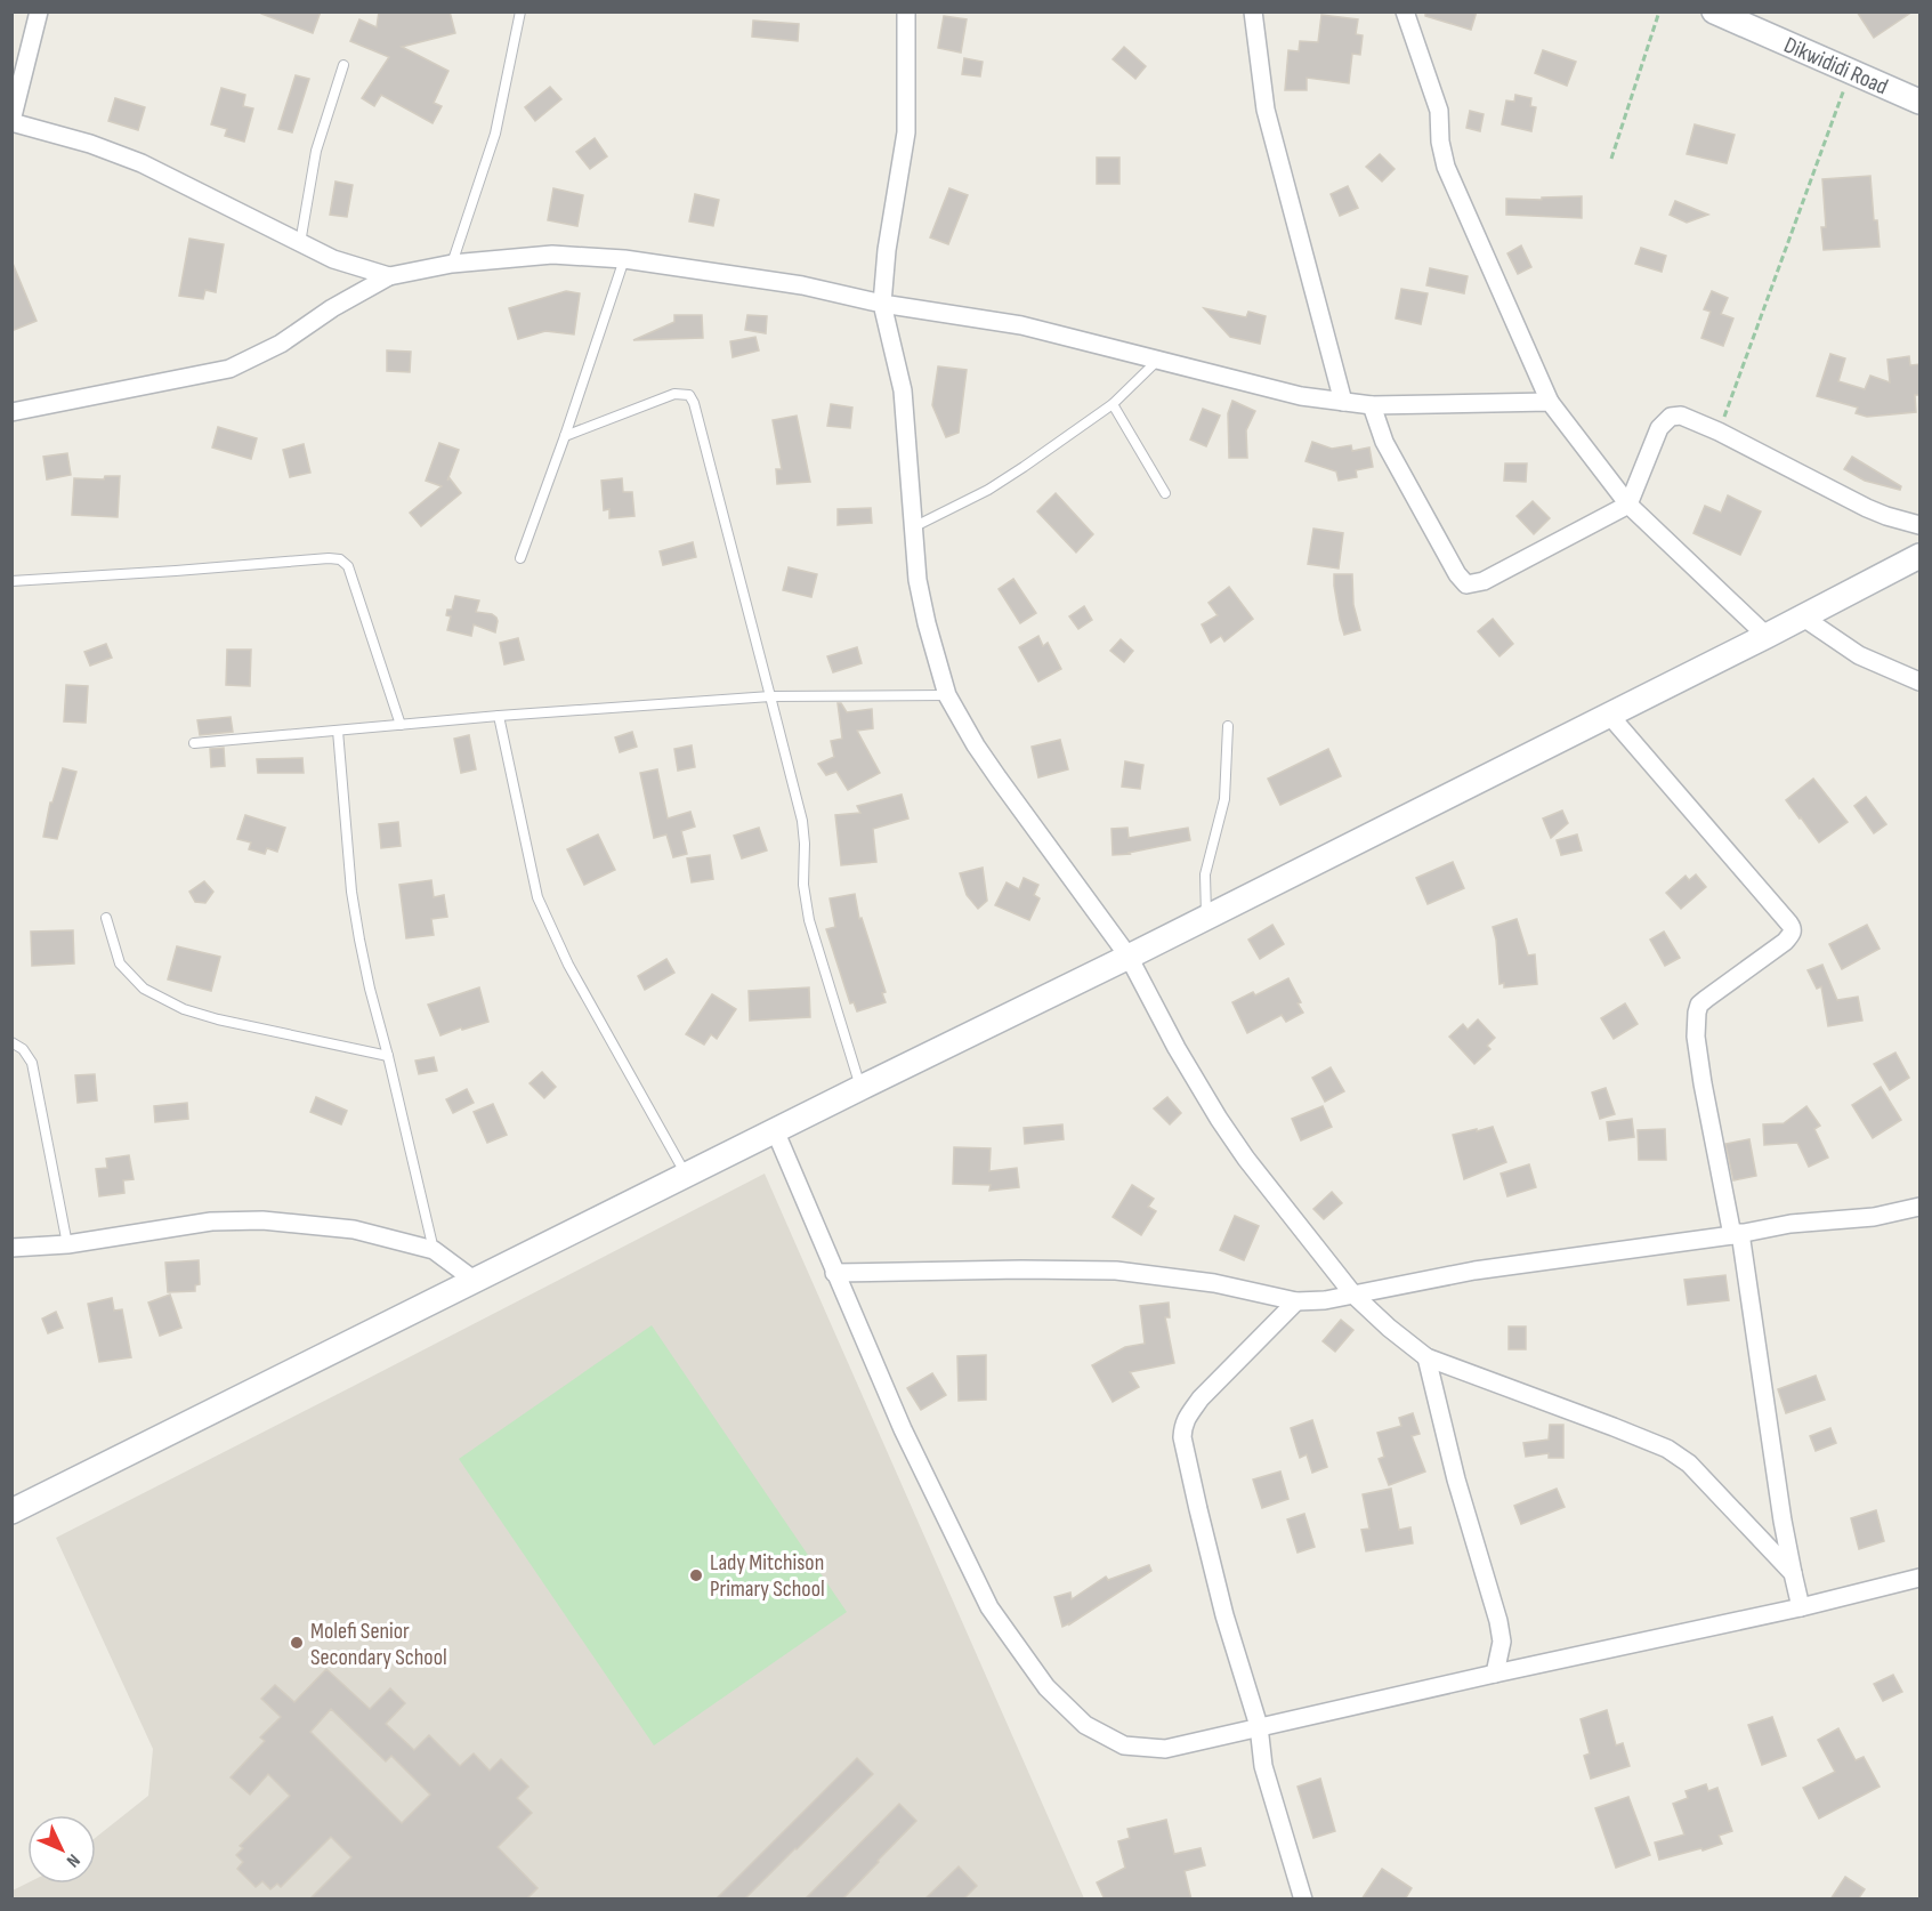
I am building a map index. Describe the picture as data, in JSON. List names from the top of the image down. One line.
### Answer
{"streets":{"main road":["Dikwididi Road"]},"places":["Lady Mitchison Primary School","Molefi Senior Secondary School"],"north":"bottom right"}
